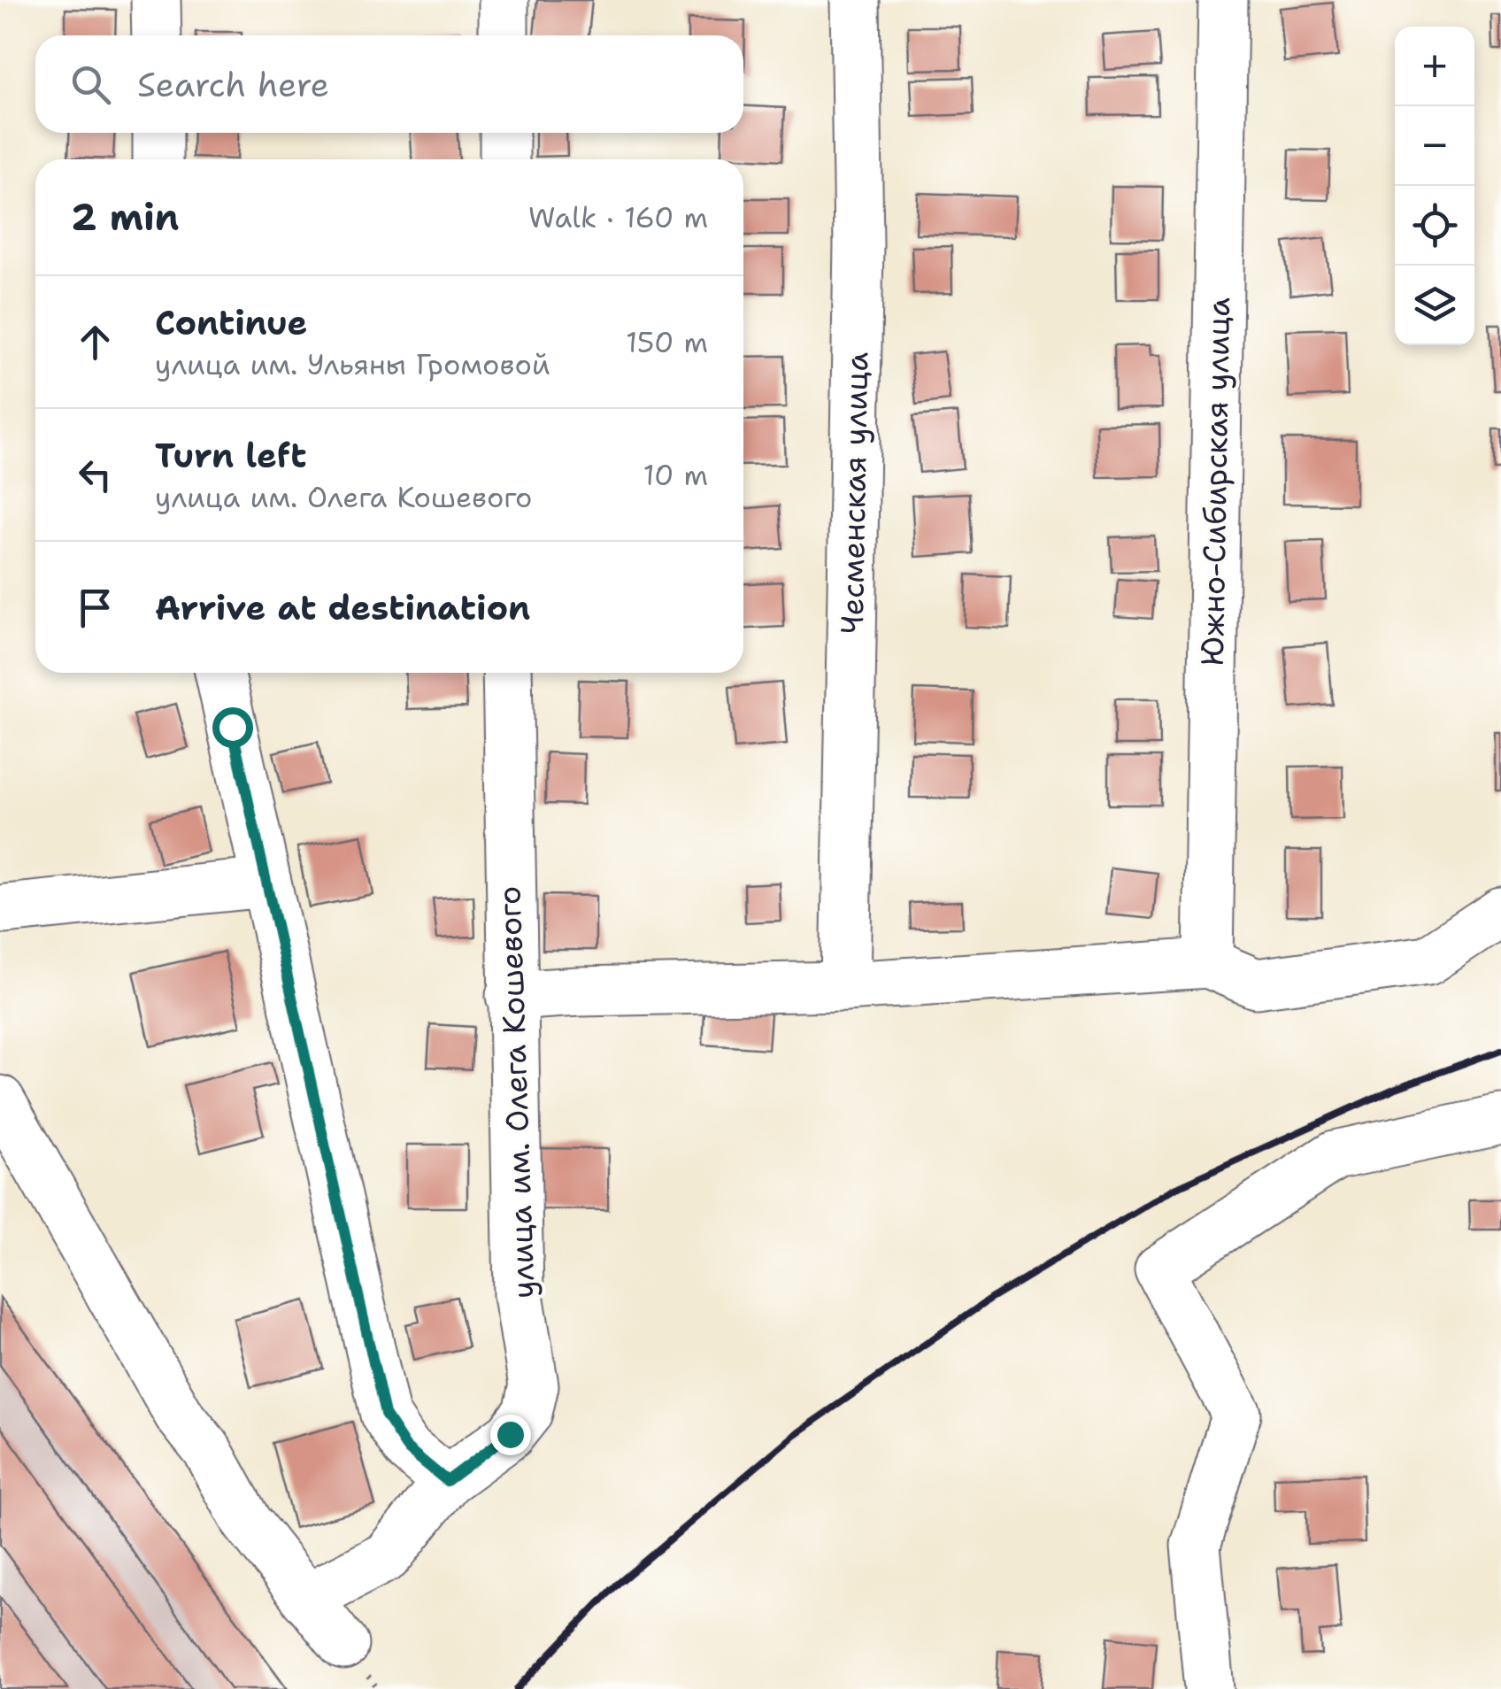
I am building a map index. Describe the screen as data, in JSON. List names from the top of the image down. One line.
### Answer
{"streets":{"street":["Южно-Сибирская улица","Чесменская улица","улица им. Олега Кошевого"]},"page":{"map_buttons":["+","−"],"search":"Search here","heading":["2 min","Walk · 160 m"],"list":[["Continue","улица им. Ульяны Громовой","150 m"],["Turn left","улица им. Олега Кошевого","10 m"],"Arrive at destination"]}}
